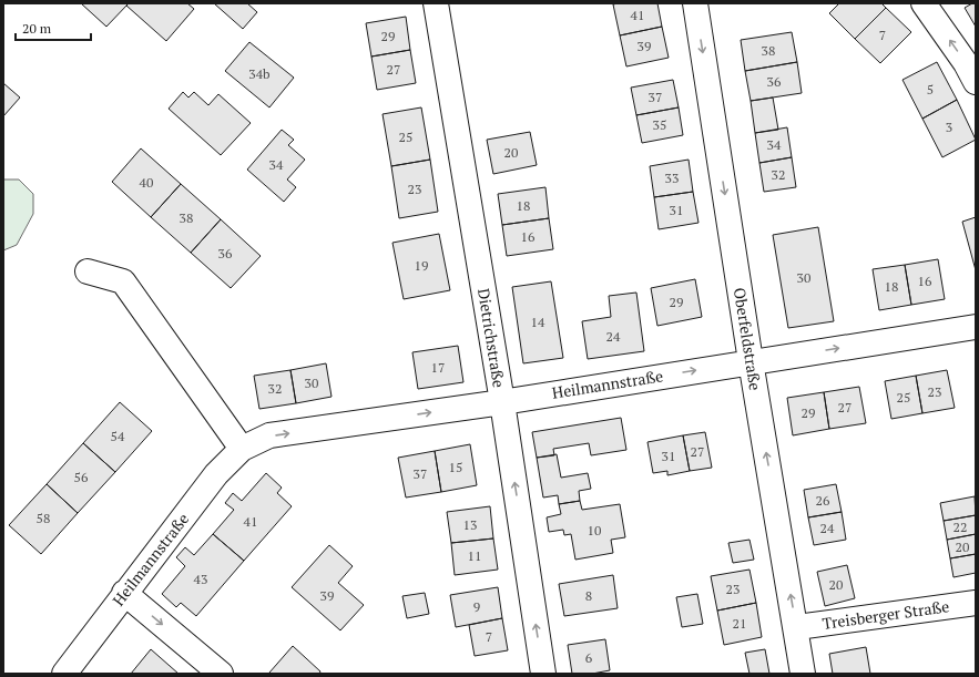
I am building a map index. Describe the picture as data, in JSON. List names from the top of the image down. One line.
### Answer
{"streets":{"street":["Dietrichstraße","Oberfeldstraße","Heilmannstraße","Treisberger Straße"]},"crossings":[["Dietrichstraße","Heilmannstraße"],["Oberfeldstraße","Heilmannstraße"],["Oberfeldstraße","Treisberger Straße"]],"one_way":["Dietrichstraße","Heilmannstraße"],"house_numbers":["41","7","29","39","38","27","34b","36","5","37","35","3","25","34","20","34","32","33","40","23","18","31","38","16","36","19","30","16","18","29","14","24","17","30","32","23","25","27","29","54","27","31","15","37","56","26","58","41","13","22","24","10","20","11","43","20","23","39","8","9","21","7","6"],"scale_bar":"20 m"}
